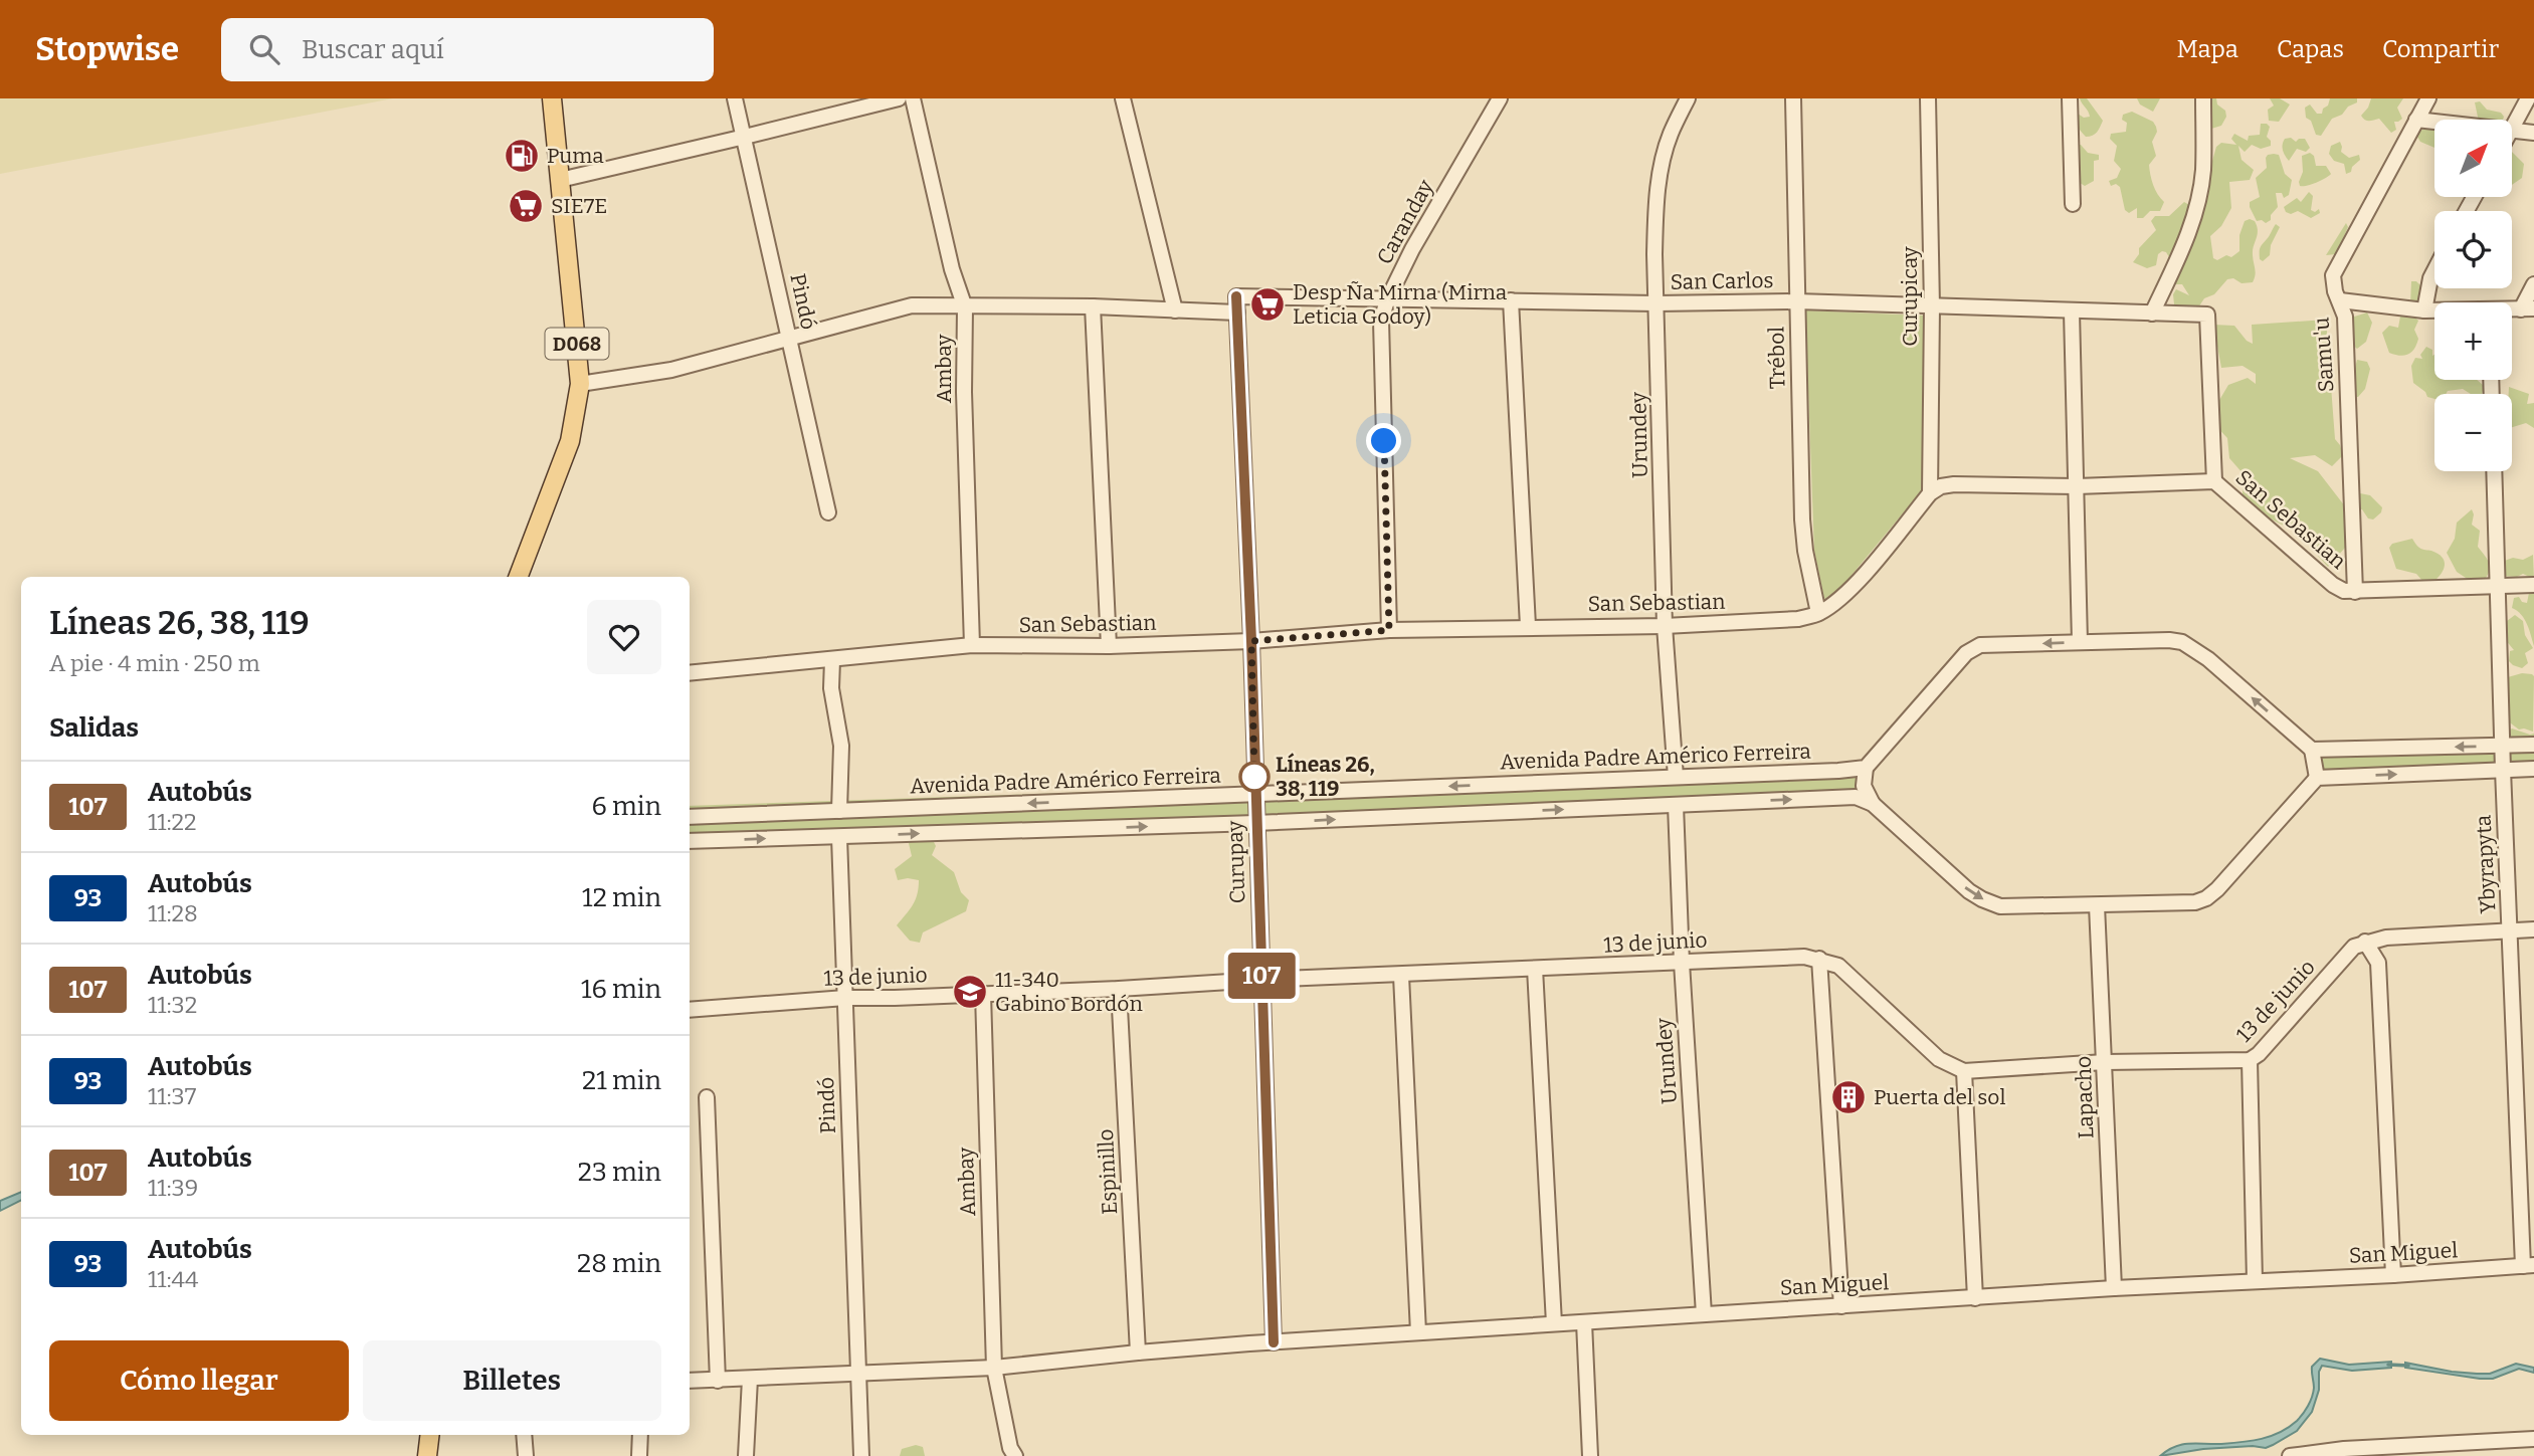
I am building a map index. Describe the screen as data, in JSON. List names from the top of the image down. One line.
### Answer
{"streets":{"main road":["D068"],"street":["Caranday","San Carlos","Curupicay","Pindó","Samu'u","Trébol","Ambay","Urundey","San Sebastian","Avenida Padre Américo Ferreira","Curupay","Ybyrapyta","13 de junio","Lapacho","Espinillo","San Miguel"]},"crossings":[["Caranday","San Carlos"],["Caranday","San Sebastian"],["San Carlos","Curupicay"],["San Carlos","Trébol"],["San Carlos","Urundey"],["San Carlos","San Sebastian"],["San Carlos","Curupay"],["Curupicay","San Sebastian"],["Pindó","13 de junio"],["Pindó","San Miguel"],["Samu'u","San Sebastian"],["Trébol","San Sebastian"],["Ambay","San Sebastian"],["Ambay","13 de junio"],["Ambay","San Miguel"],["Urundey","San Sebastian"],["Urundey","Avenida Padre Américo Ferreira"],["Urundey","13 de junio"],["Urundey","San Miguel"],["San Sebastian","Curupay"],["San Sebastian","Ybyrapyta"],["Avenida Padre Américo Ferreira","Curupay"],["Curupay","13 de junio"],["Curupay","San Miguel"],["Ybyrapyta","San Miguel"],["13 de junio","Lapacho"],["13 de junio","Espinillo"],["Lapacho","San Miguel"],["Espinillo","San Miguel"]],"places":{"fuel station":["Puma"],"supermarket":["SIE7E","Desp Ña Mirna (Mirna Leticia Godoy)"],"other":["Líneas 26, 38, 119"],"school or university":["11-340 Gabino Bordón"],"building":["Puerta del sol"]},"lines":["bus line 107"],"north":"top right","page":{"header":"Stopwise","search":"Buscar aquí","nav":["Mapa","Capas","Compartir"],"on_map":"107","map_buttons":["+","−"],"heading":[["Líneas 26, 38, 119","A pie · 4 min · 250 m"],"Salidas"],"list":[{"mark":"107","name":"Autobús","note":"11:22","value":"6 min"},{"mark":"93","name":"Autobús","note":"11:28","value":"12 min"},{"mark":"107","name":"Autobús","note":"11:32","value":"16 min"},{"mark":"93","name":"Autobús","note":"11:37","value":"21 min"},{"mark":"107","name":"Autobús","note":"11:39","value":"23 min"},{"mark":"93","name":"Autobús","note":"11:44","value":"28 min"}],"buttons":["Cómo llegar","Billetes"]}}
